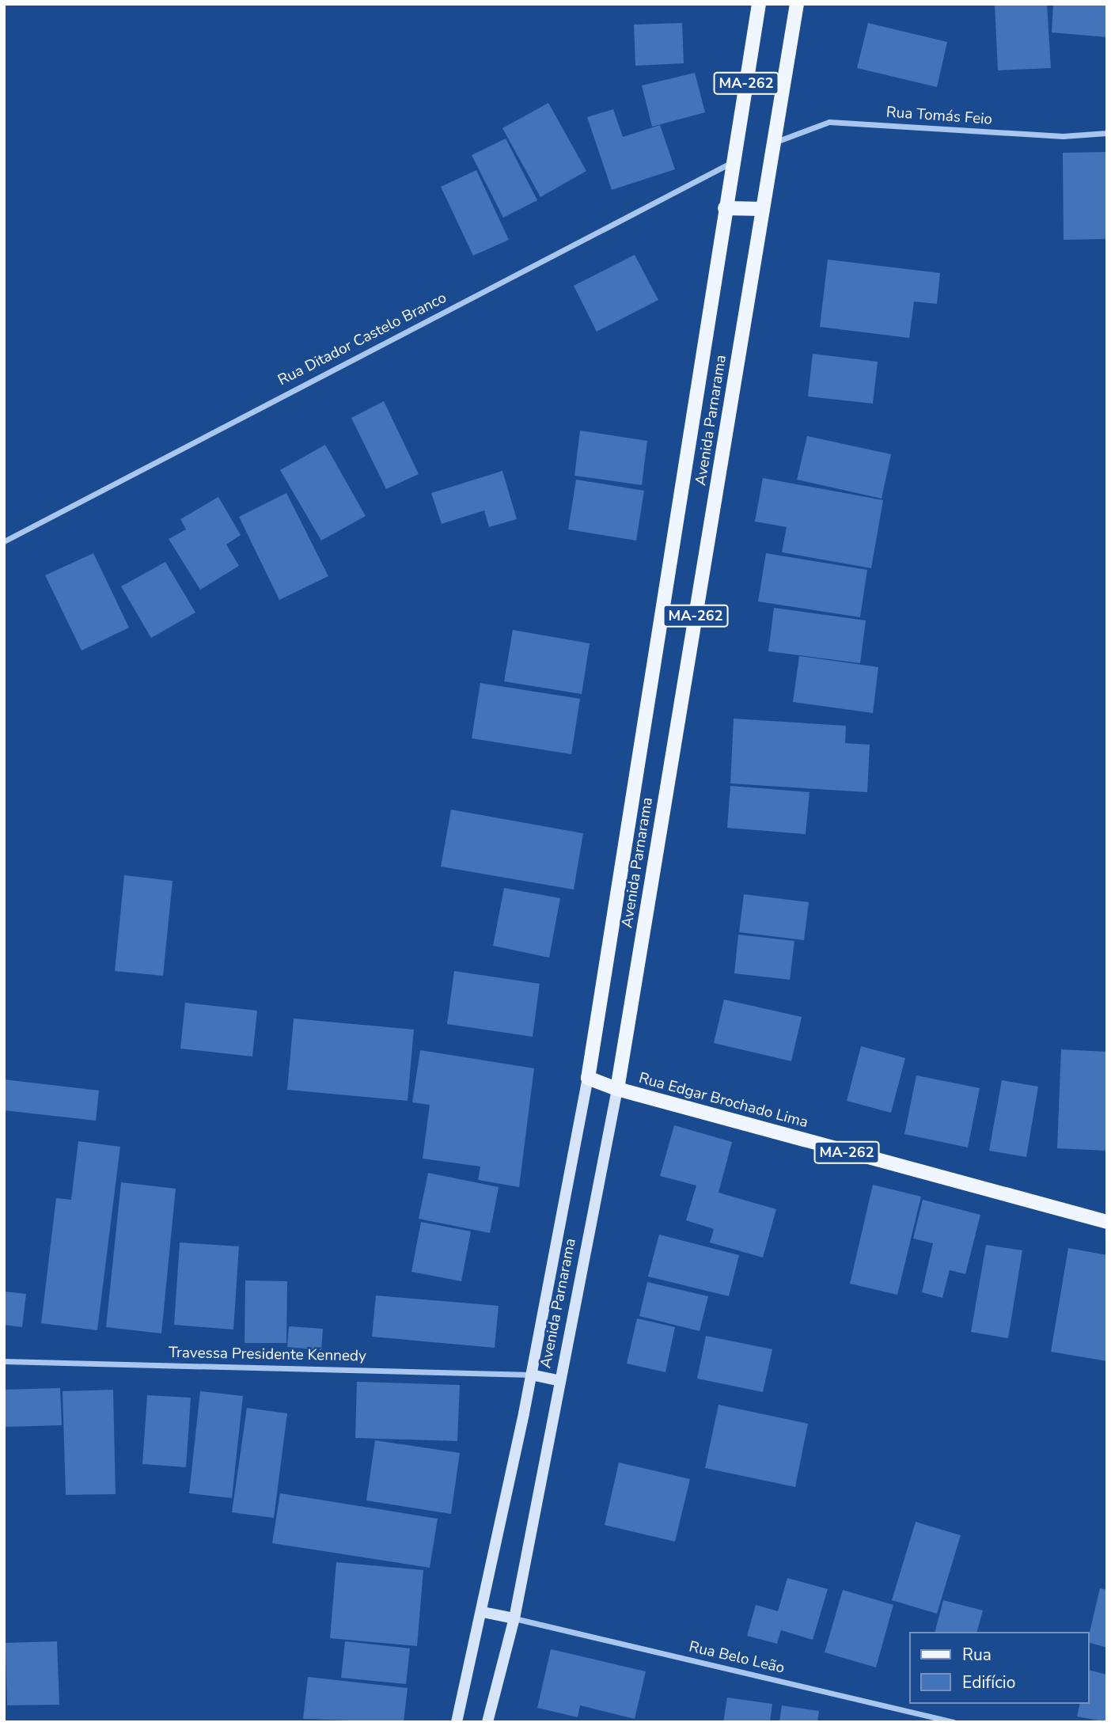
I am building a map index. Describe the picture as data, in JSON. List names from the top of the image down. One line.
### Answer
{"streets":{"main road":["MA-262","Avenida Parnarama","Rua Edgar Brochado Lima"],"street":["Rua Tomás Feio","Rua Ditador Castelo Branco","Travessa Presidente Kennedy","Rua Belo Leão"]},"crossings":[["Rua Tomás Feio","Avenida Parnarama"],["Rua Ditador Castelo Branco","Avenida Parnarama"],["Avenida Parnarama","Rua Edgar Brochado Lima"],["Avenida Parnarama","Travessa Presidente Kennedy"],["Avenida Parnarama","Rua Belo Leão"]],"legend":["Rua","Edifício"]}
